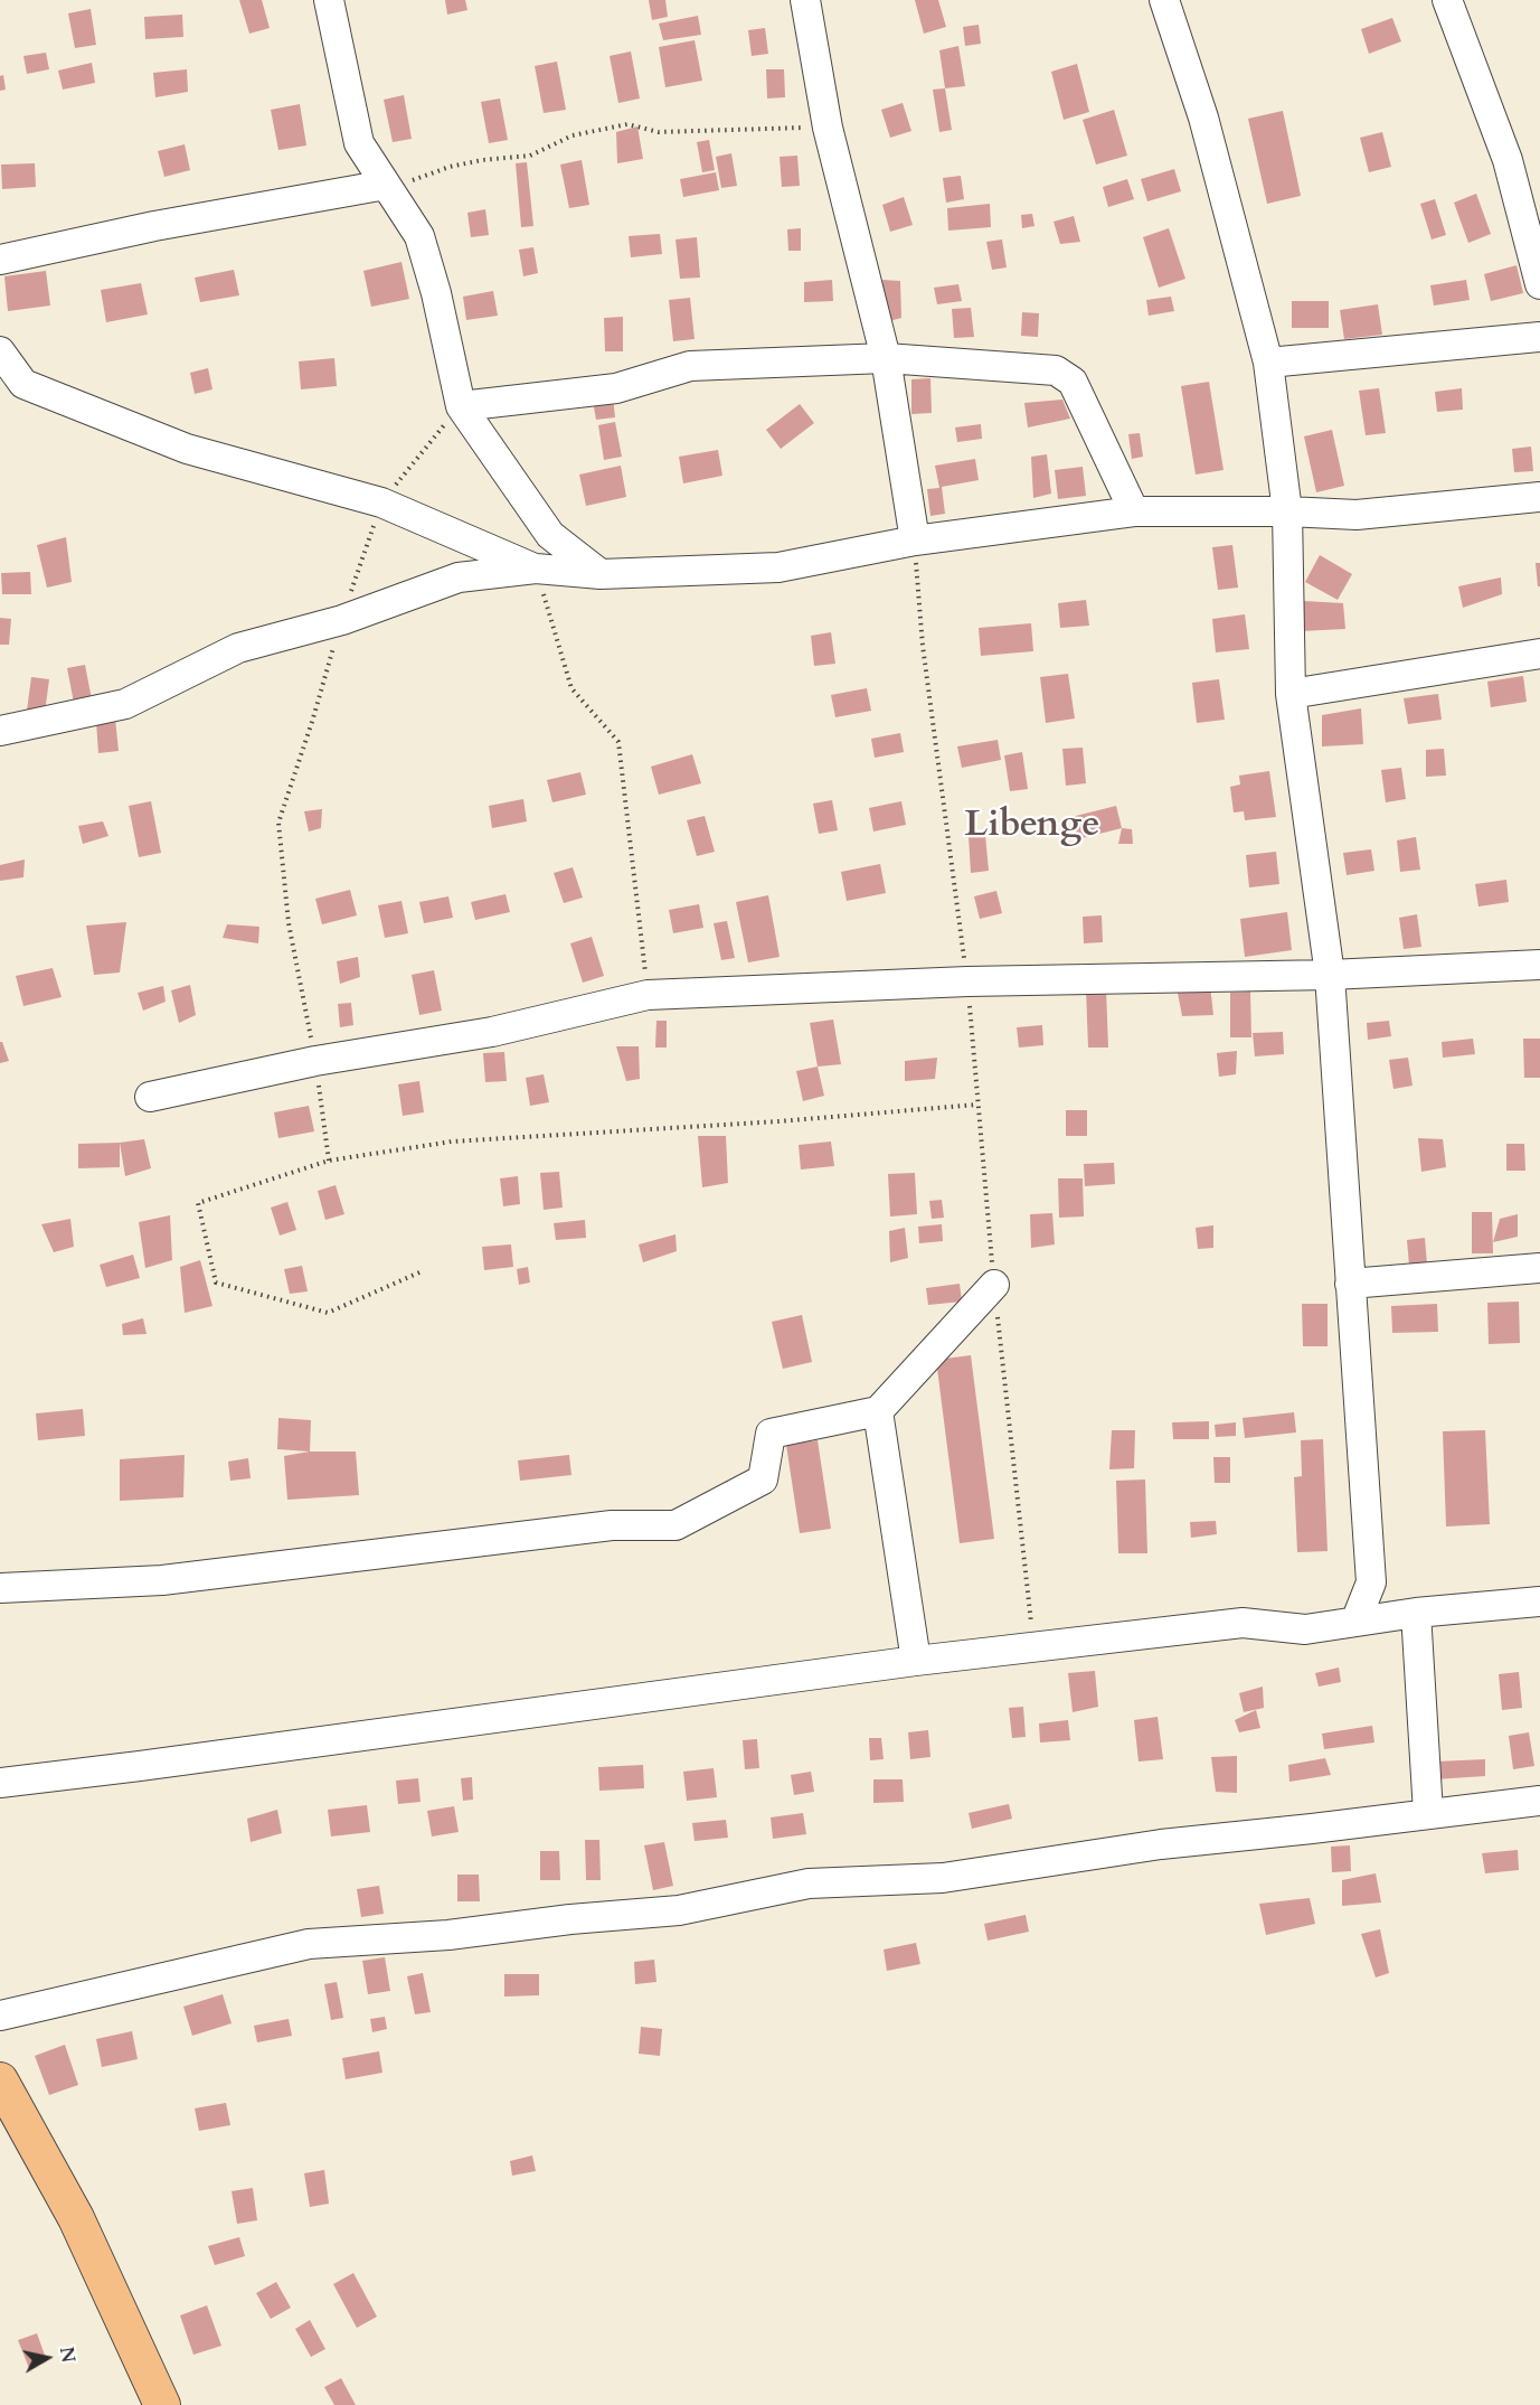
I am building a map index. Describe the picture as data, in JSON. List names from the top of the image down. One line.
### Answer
{"districts":["Libenge"],"north":"right"}
